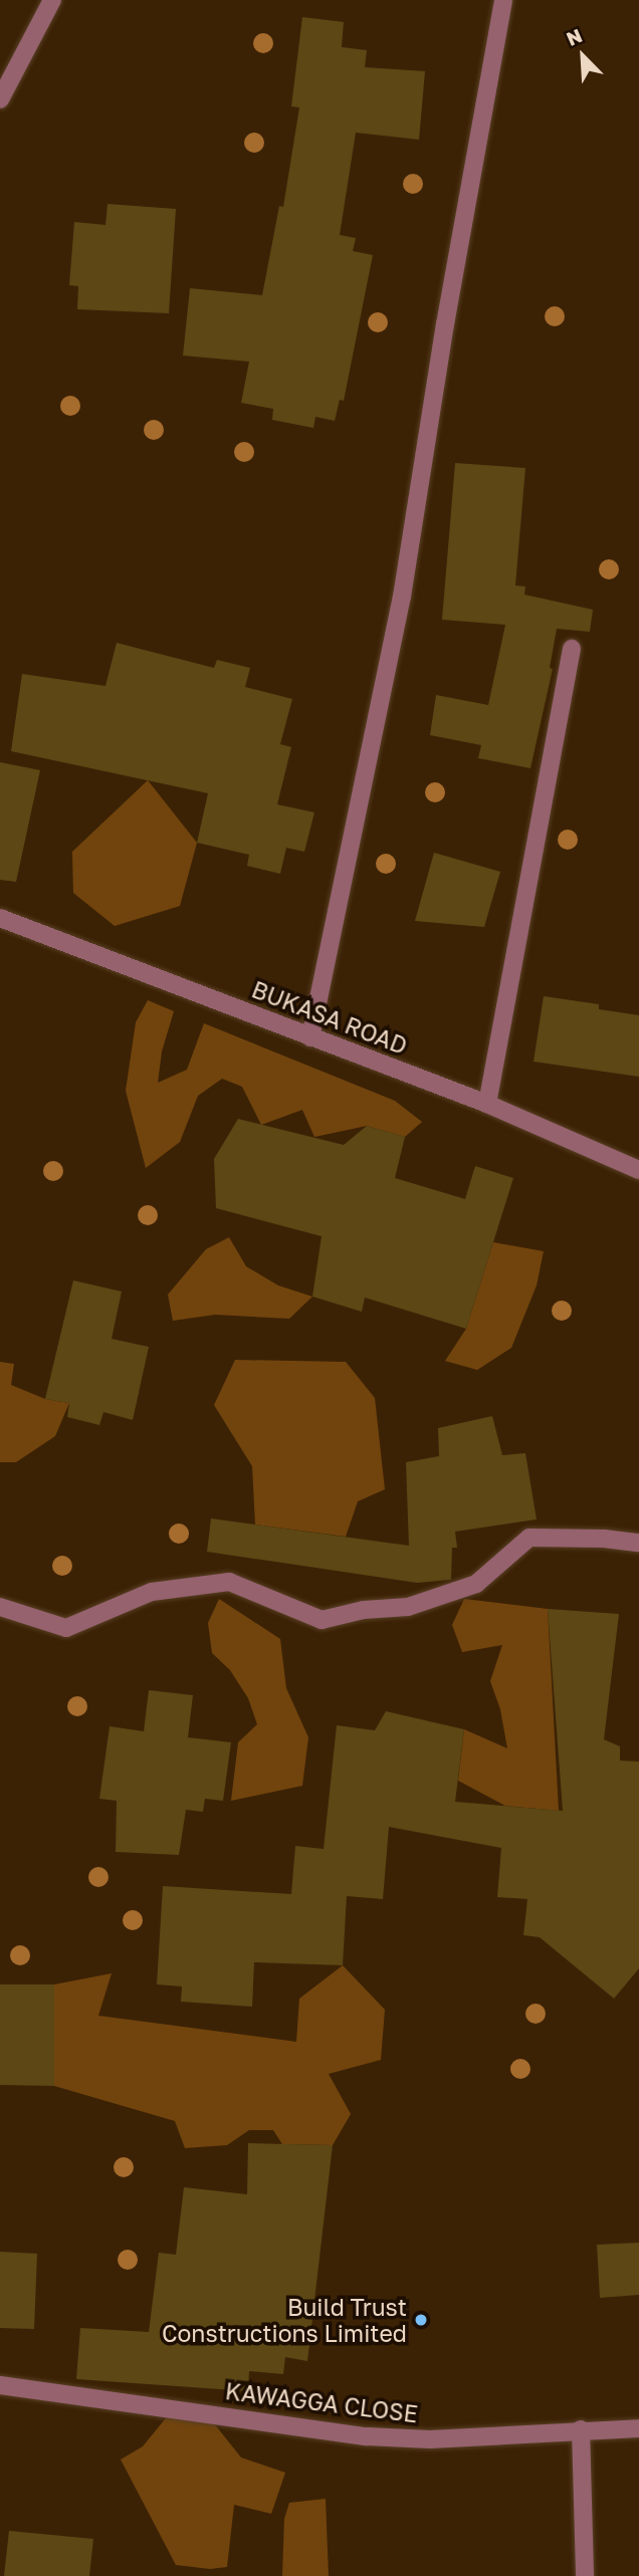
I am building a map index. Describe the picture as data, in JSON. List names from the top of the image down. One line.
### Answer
{"streets":{"street":["BUKASA ROAD","KAWAGGA CLOSE"]},"places":["Build Trust Constructions Limited"],"north":"top left"}
